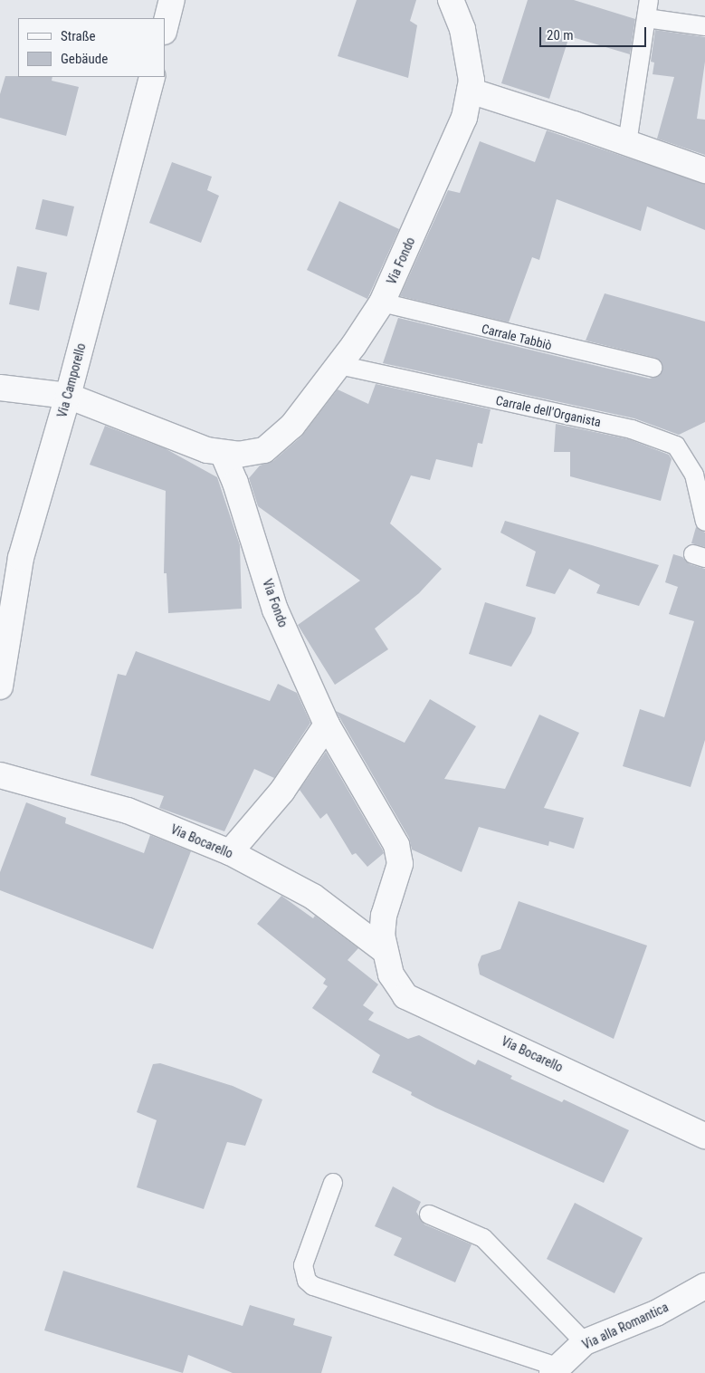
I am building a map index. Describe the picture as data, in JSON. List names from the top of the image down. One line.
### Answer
{"streets":{"street":["Via Fondo","Via Camporello","Via Bocarello","Via alla Romantica"],"lane":["Carrale Tabbiò","Carrale dell'Organista"]},"crossings":[["Via Fondo","Carrale Tabbiò"],["Via Fondo","Via Camporello"],["Via Fondo","Carrale dell'Organista"],["Via Fondo","Via Bocarello"]],"legend":["Straße","Gebäude"],"scale_bar":"20 m"}
